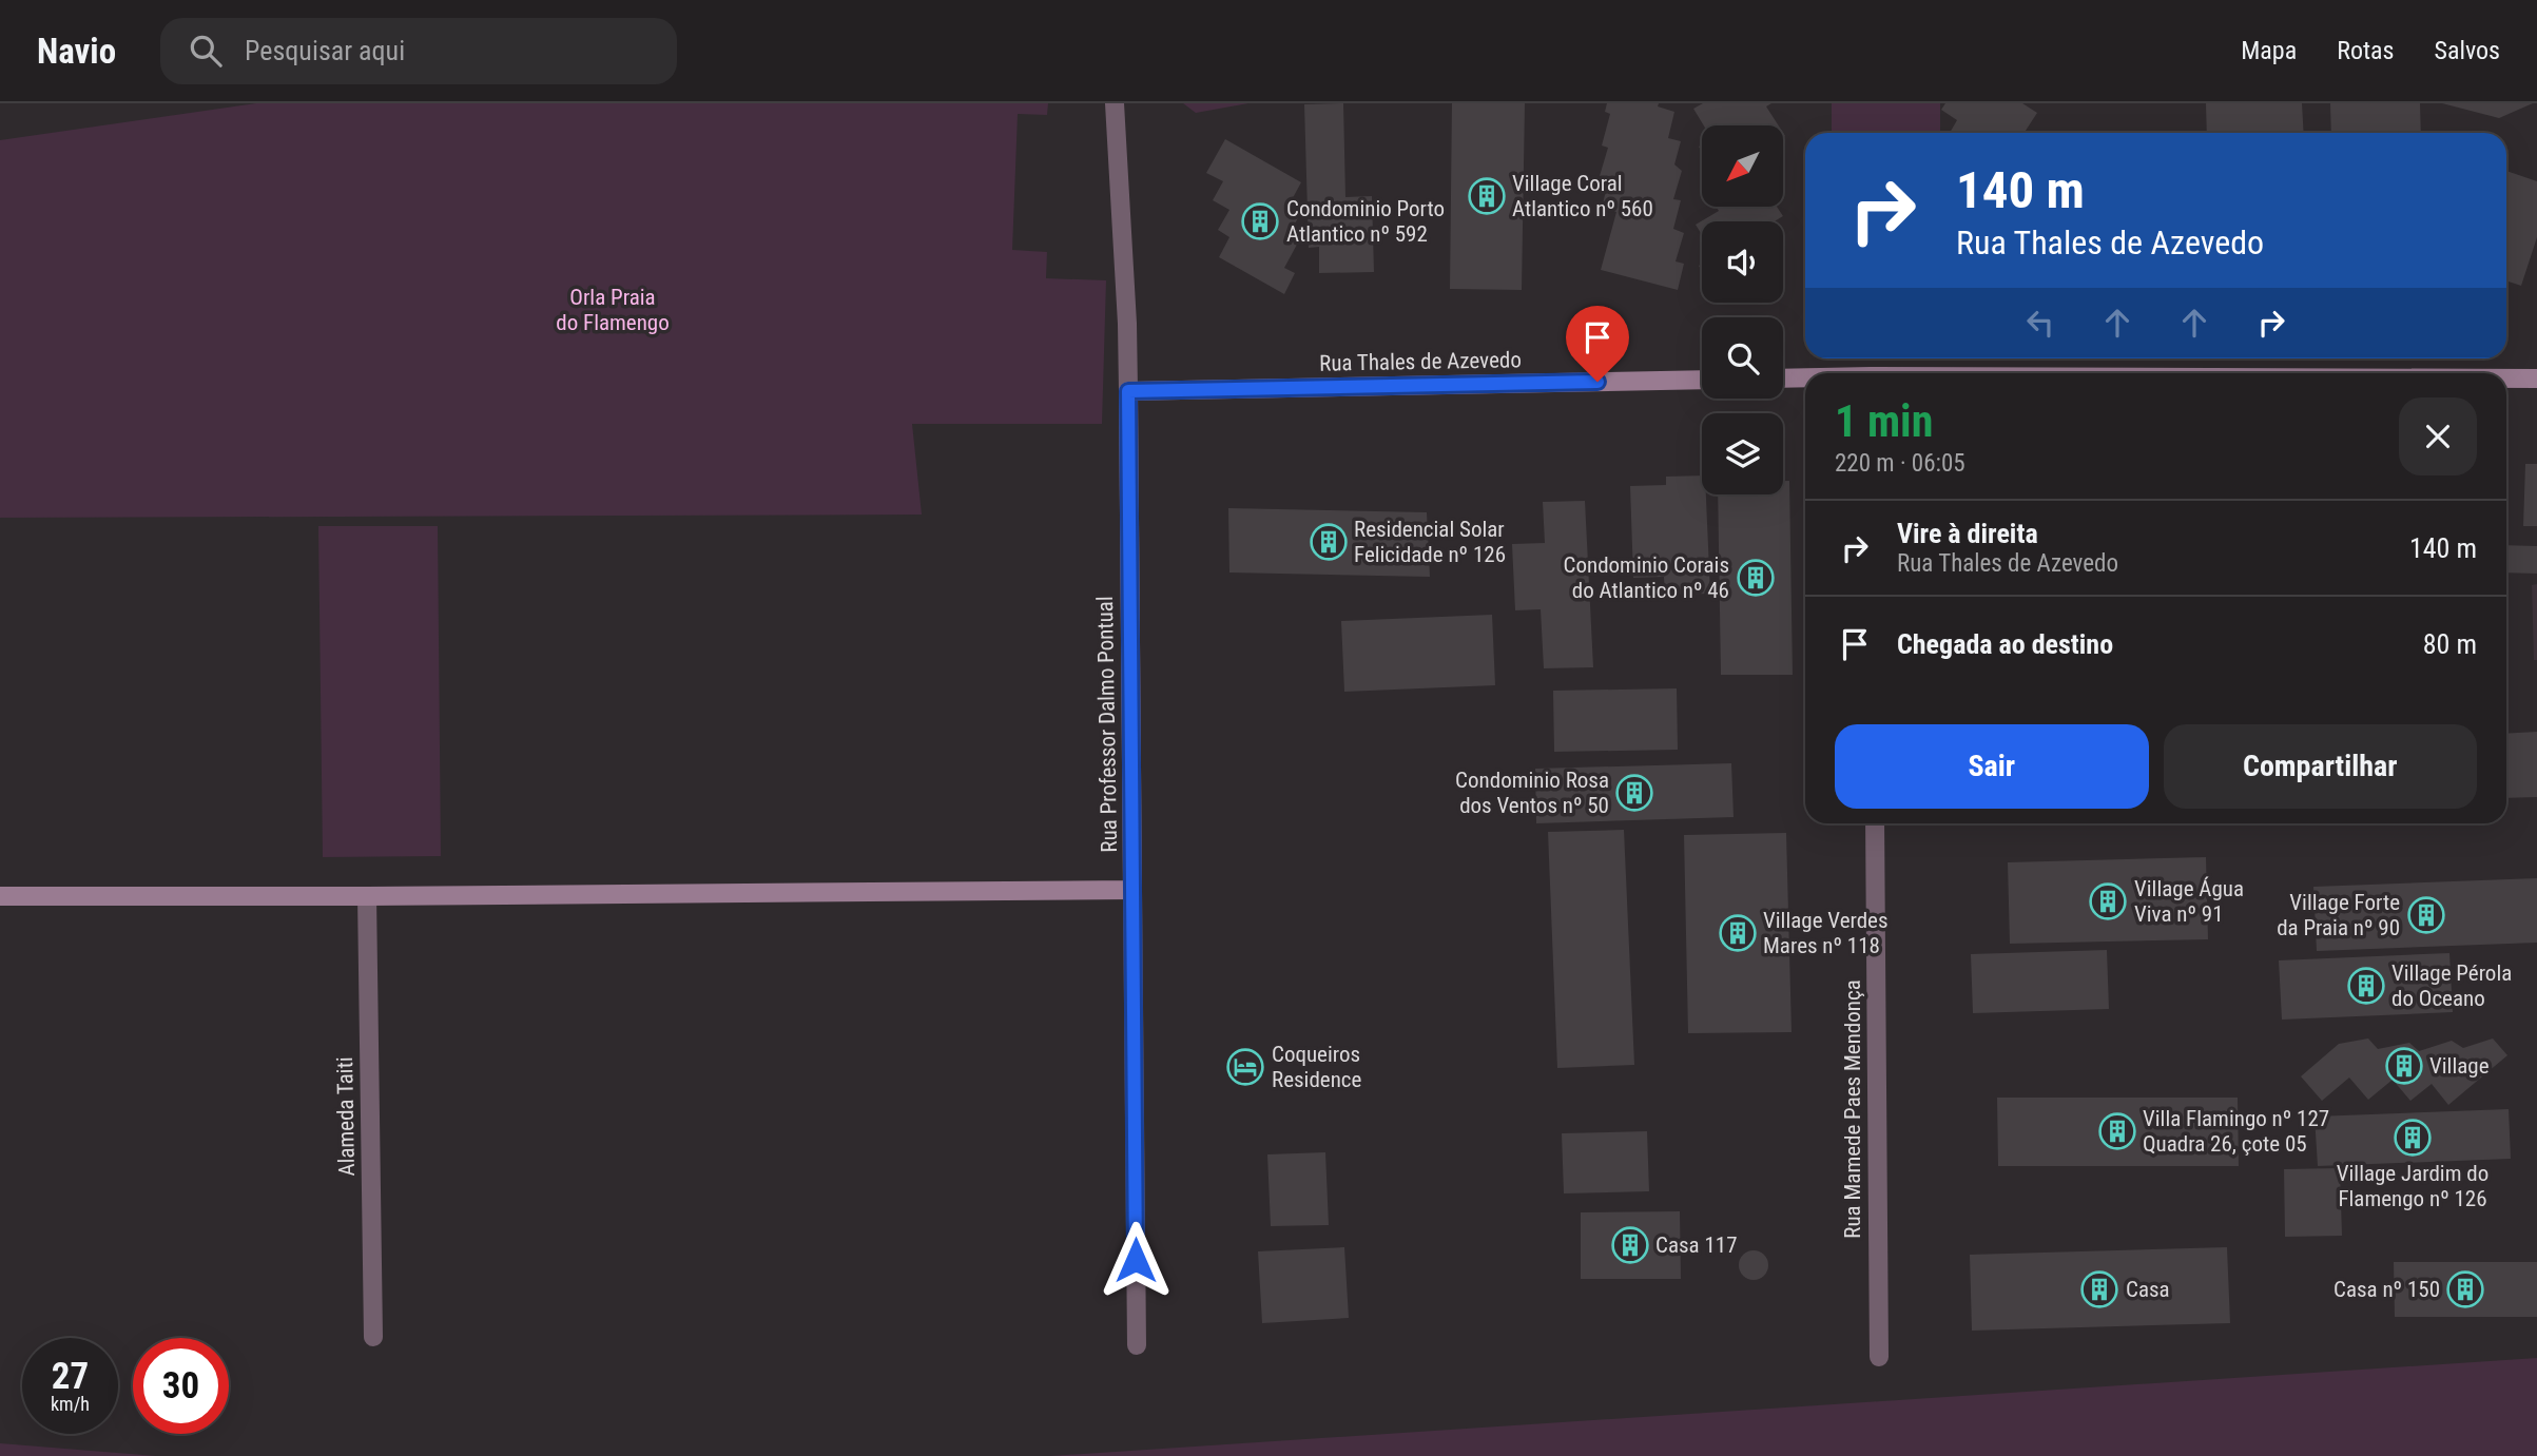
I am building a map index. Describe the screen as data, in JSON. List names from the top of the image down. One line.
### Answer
{"streets":{"street":["Rua Thales de Azevedo","Rua Professor Dalmo Pontual","Rua Mamede Paes Mendonça","Alameda Taiti"]},"crossings":[["Rua Thales de Azevedo","Rua Professor Dalmo Pontual"]],"parks":["Orla Praia do Flamengo"],"places":{"building":["Village Coral Atlantico nº 560","Condominio Porto Atlantico nº 592","Residencial Solar Felicidade nº 126","Condominio Corais do Atlantico nº 46","Condominio Rosa dos Ventos nº 50","Village Água Viva nº 91","Village Forte da Praia nº 90","Village Verdes Mares nº 118","Village Pérola do Oceano","Village","Villa Flamingo nº 127 Quadra 26, çote 05","Village Jardim do Flamengo nº 126","Casa 117","Casa","Casa nº 150"],"hotel":["Coqueiros Residence"]},"north":"bottom left","page":{"header":"Navio","search":"Pesquisar aqui","nav":["Mapa","Rotas","Salvos"],"turn":["140 m","Rua Thales de Azevedo"],"heading":["1 min","220 m · 06:05"],"list":[{"name":"Vire à direita","note":"Rua Thales de Azevedo","value":"140 m"},{"name":"Chegada ao destino","value":"80 m"}],"buttons":["Sair","Compartilhar"],"speed":"27 km/h","limit":"30"}}
